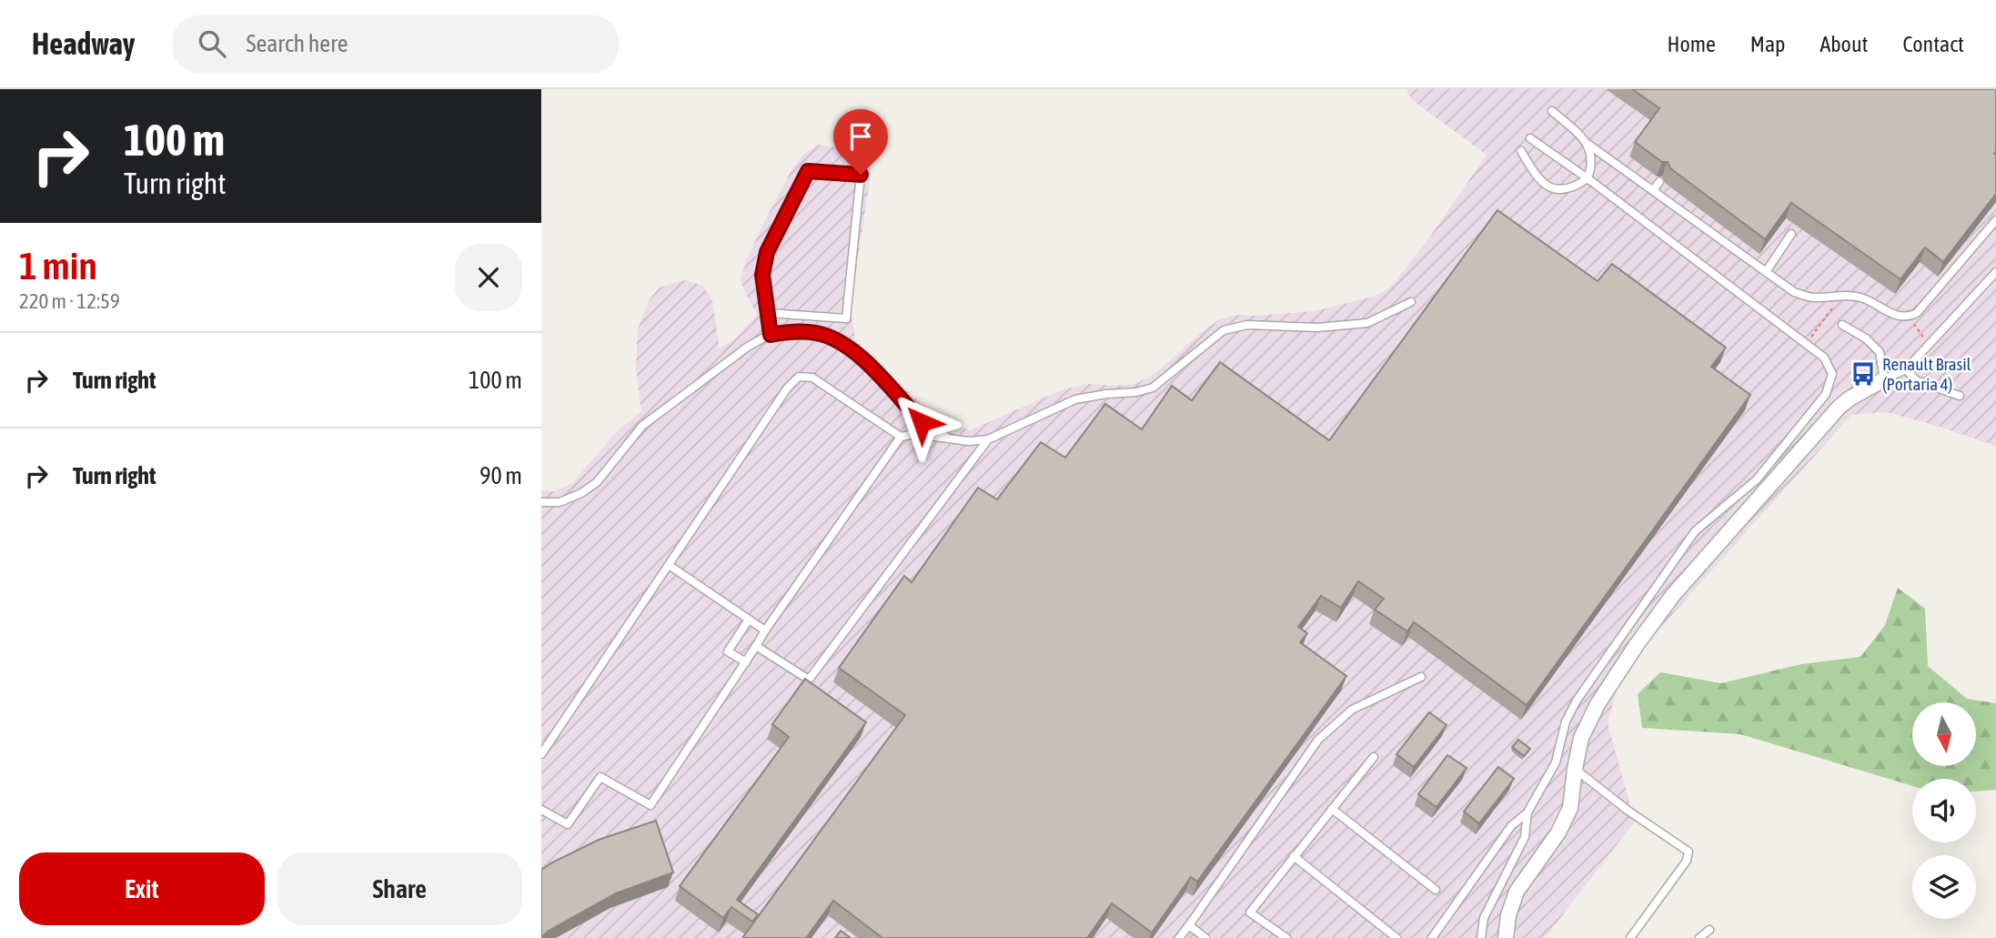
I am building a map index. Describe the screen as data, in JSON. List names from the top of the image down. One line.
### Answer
{"places":{"bus stop":["Renault Brasil (Portaria 4)"]},"north":"bottom","page":{"header":"Headway","search":"Search here","nav":["Home","Map","About","Contact"],"turn":["100 m","Turn right"],"heading":["1 min","220 m · 12:59"],"list":[{"name":"Turn right","value":"100 m"},{"name":"Turn right","value":"90 m"}],"buttons":["Exit","Share"]}}
